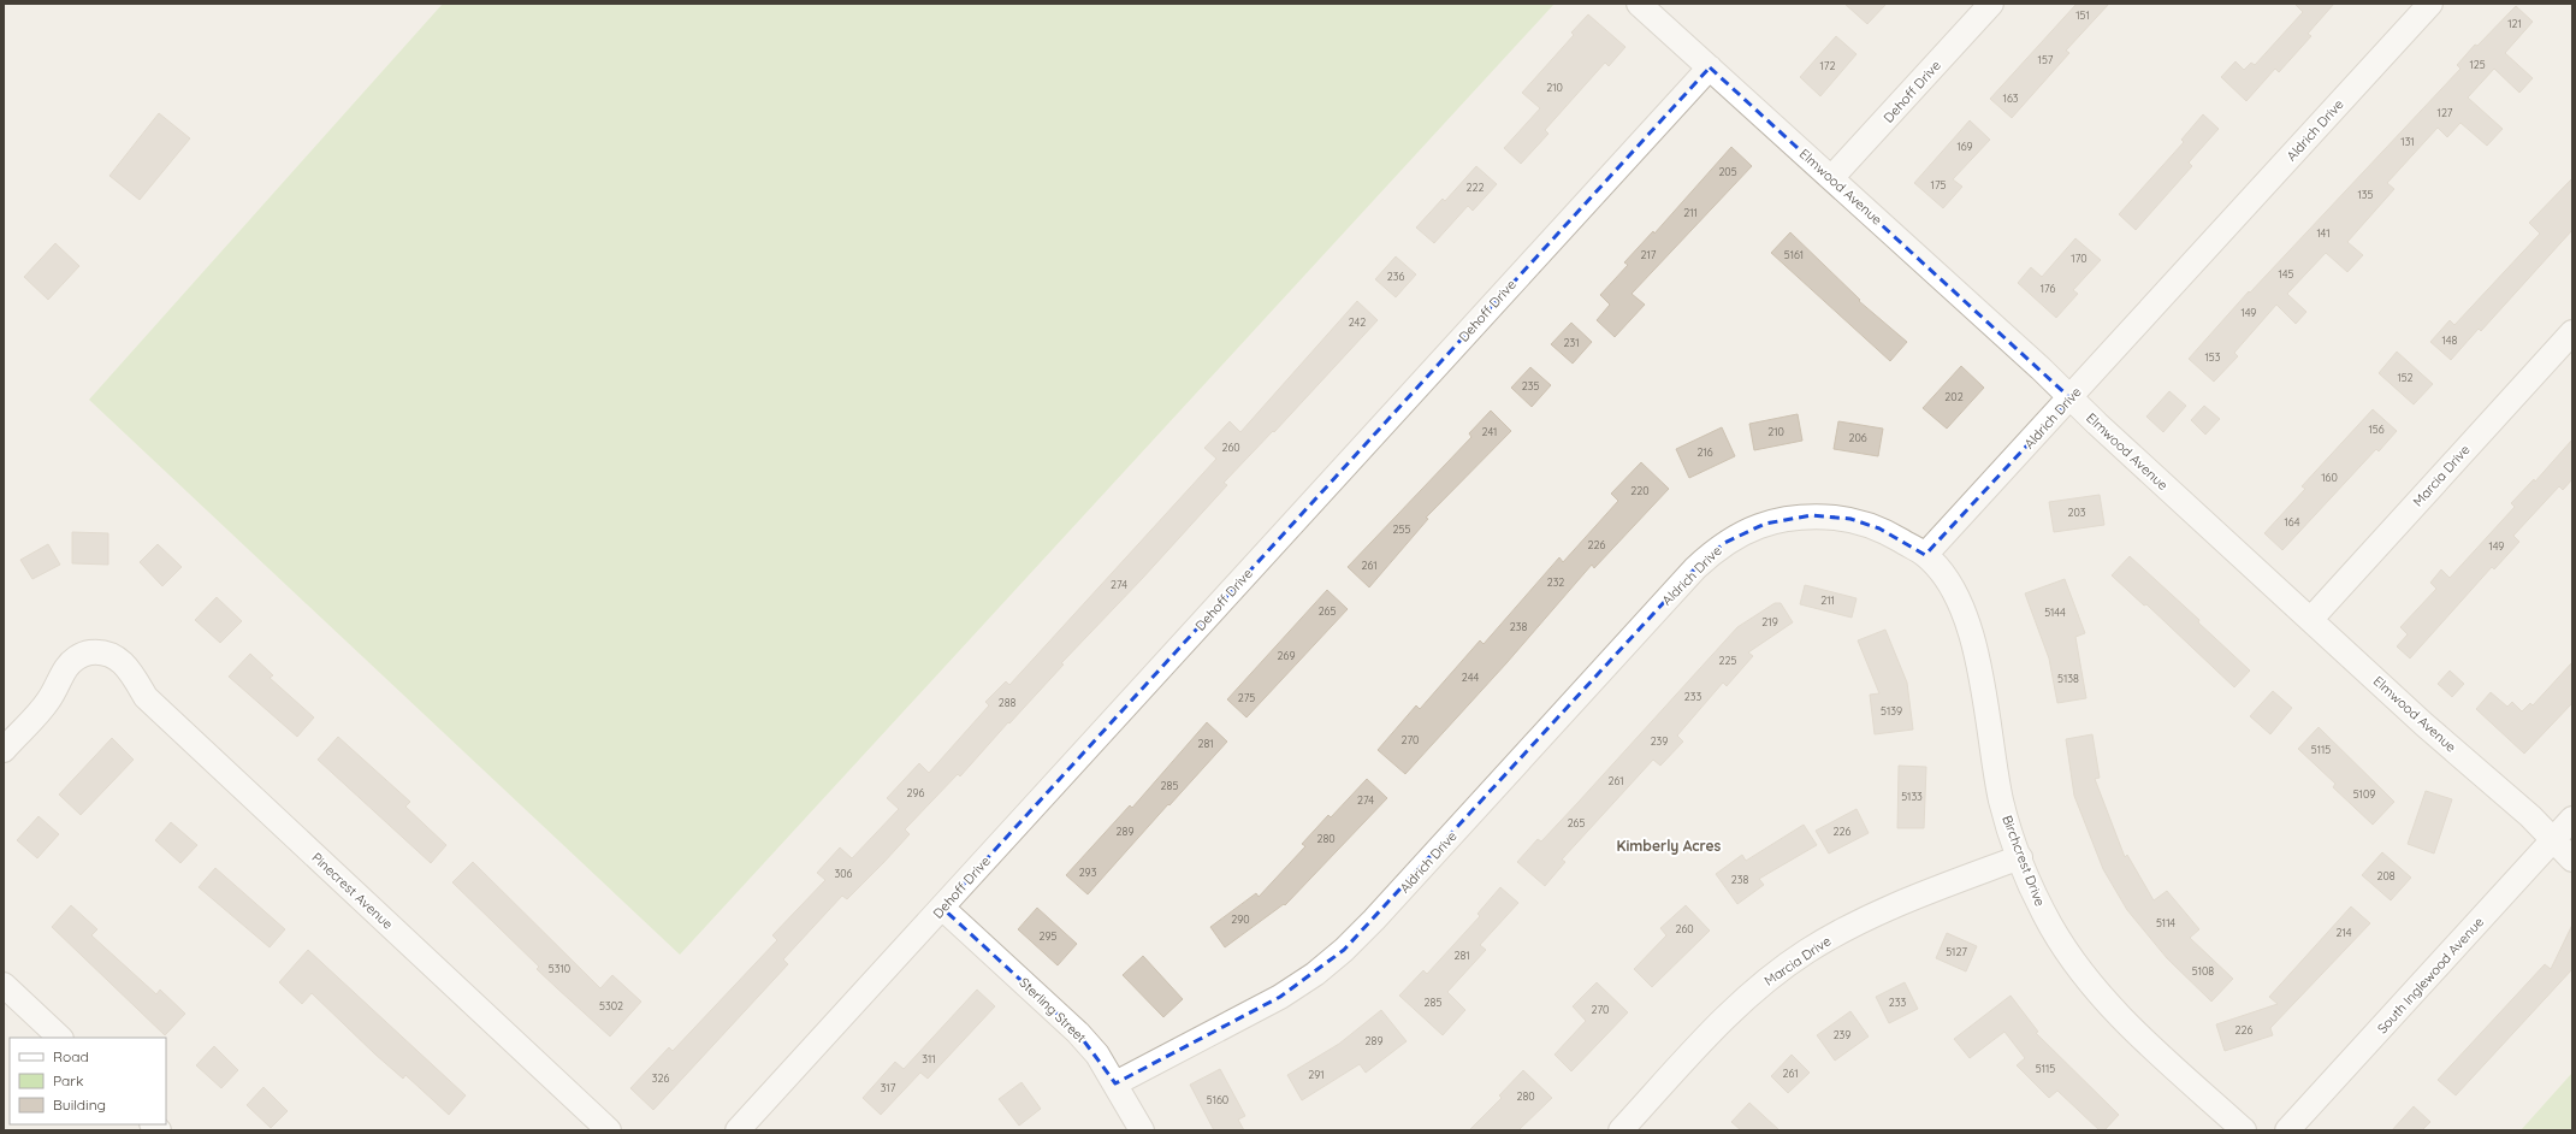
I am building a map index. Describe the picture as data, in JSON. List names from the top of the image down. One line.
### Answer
{"streets":{"street":["Dehoff Drive","Aldrich Drive","Elmwood Avenue","Marcia Drive","Birchcrest Drive","Pinecrest Avenue","South Inglewood Avenue","Sterling Street"]},"crossings":[["Dehoff Drive","Elmwood Avenue"],["Dehoff Drive","Sterling Street"],["Aldrich Drive","Elmwood Avenue"],["Aldrich Drive","Birchcrest Drive"],["Aldrich Drive","Sterling Street"],["Elmwood Avenue","Marcia Drive"],["Elmwood Avenue","South Inglewood Avenue"],["Marcia Drive","Birchcrest Drive"]],"districts":["Kimberly Acres"],"house_numbers":["151","121","157","125","172","210","163","127","131","169","205","175","222","135","211","141","217","5161","170","145","236","176","149","242","148","231","153","152","235","202","156","241","210","206","260","216","160","220","203","164","255","226","149","261","232","274","211","265","5144","219","238","269","225","244","5138","233","275","288","5139","270","239","281","5115","261","285","296","5109","5133","274","265","289","226","280","293","306","208","238","290","5114","260","214","295","5127","281","5310","5108","285","233","5302","270","226","239","289","311","5115","261","291","326","317","280","5160"],"legend":["Road","Park","Building"]}
